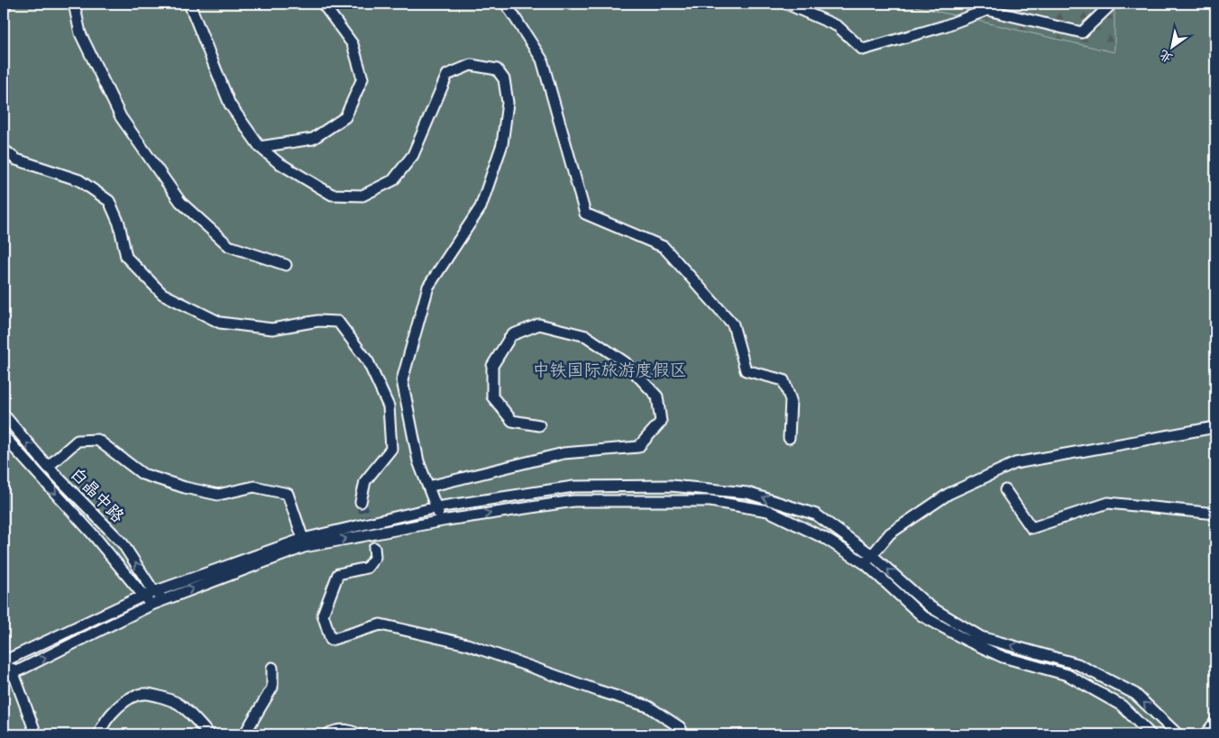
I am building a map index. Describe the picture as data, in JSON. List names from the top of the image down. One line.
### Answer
{"streets":{"street":["白晶中路"]},"parks":["中铁国际旅游度假区"],"north":"bottom left"}
